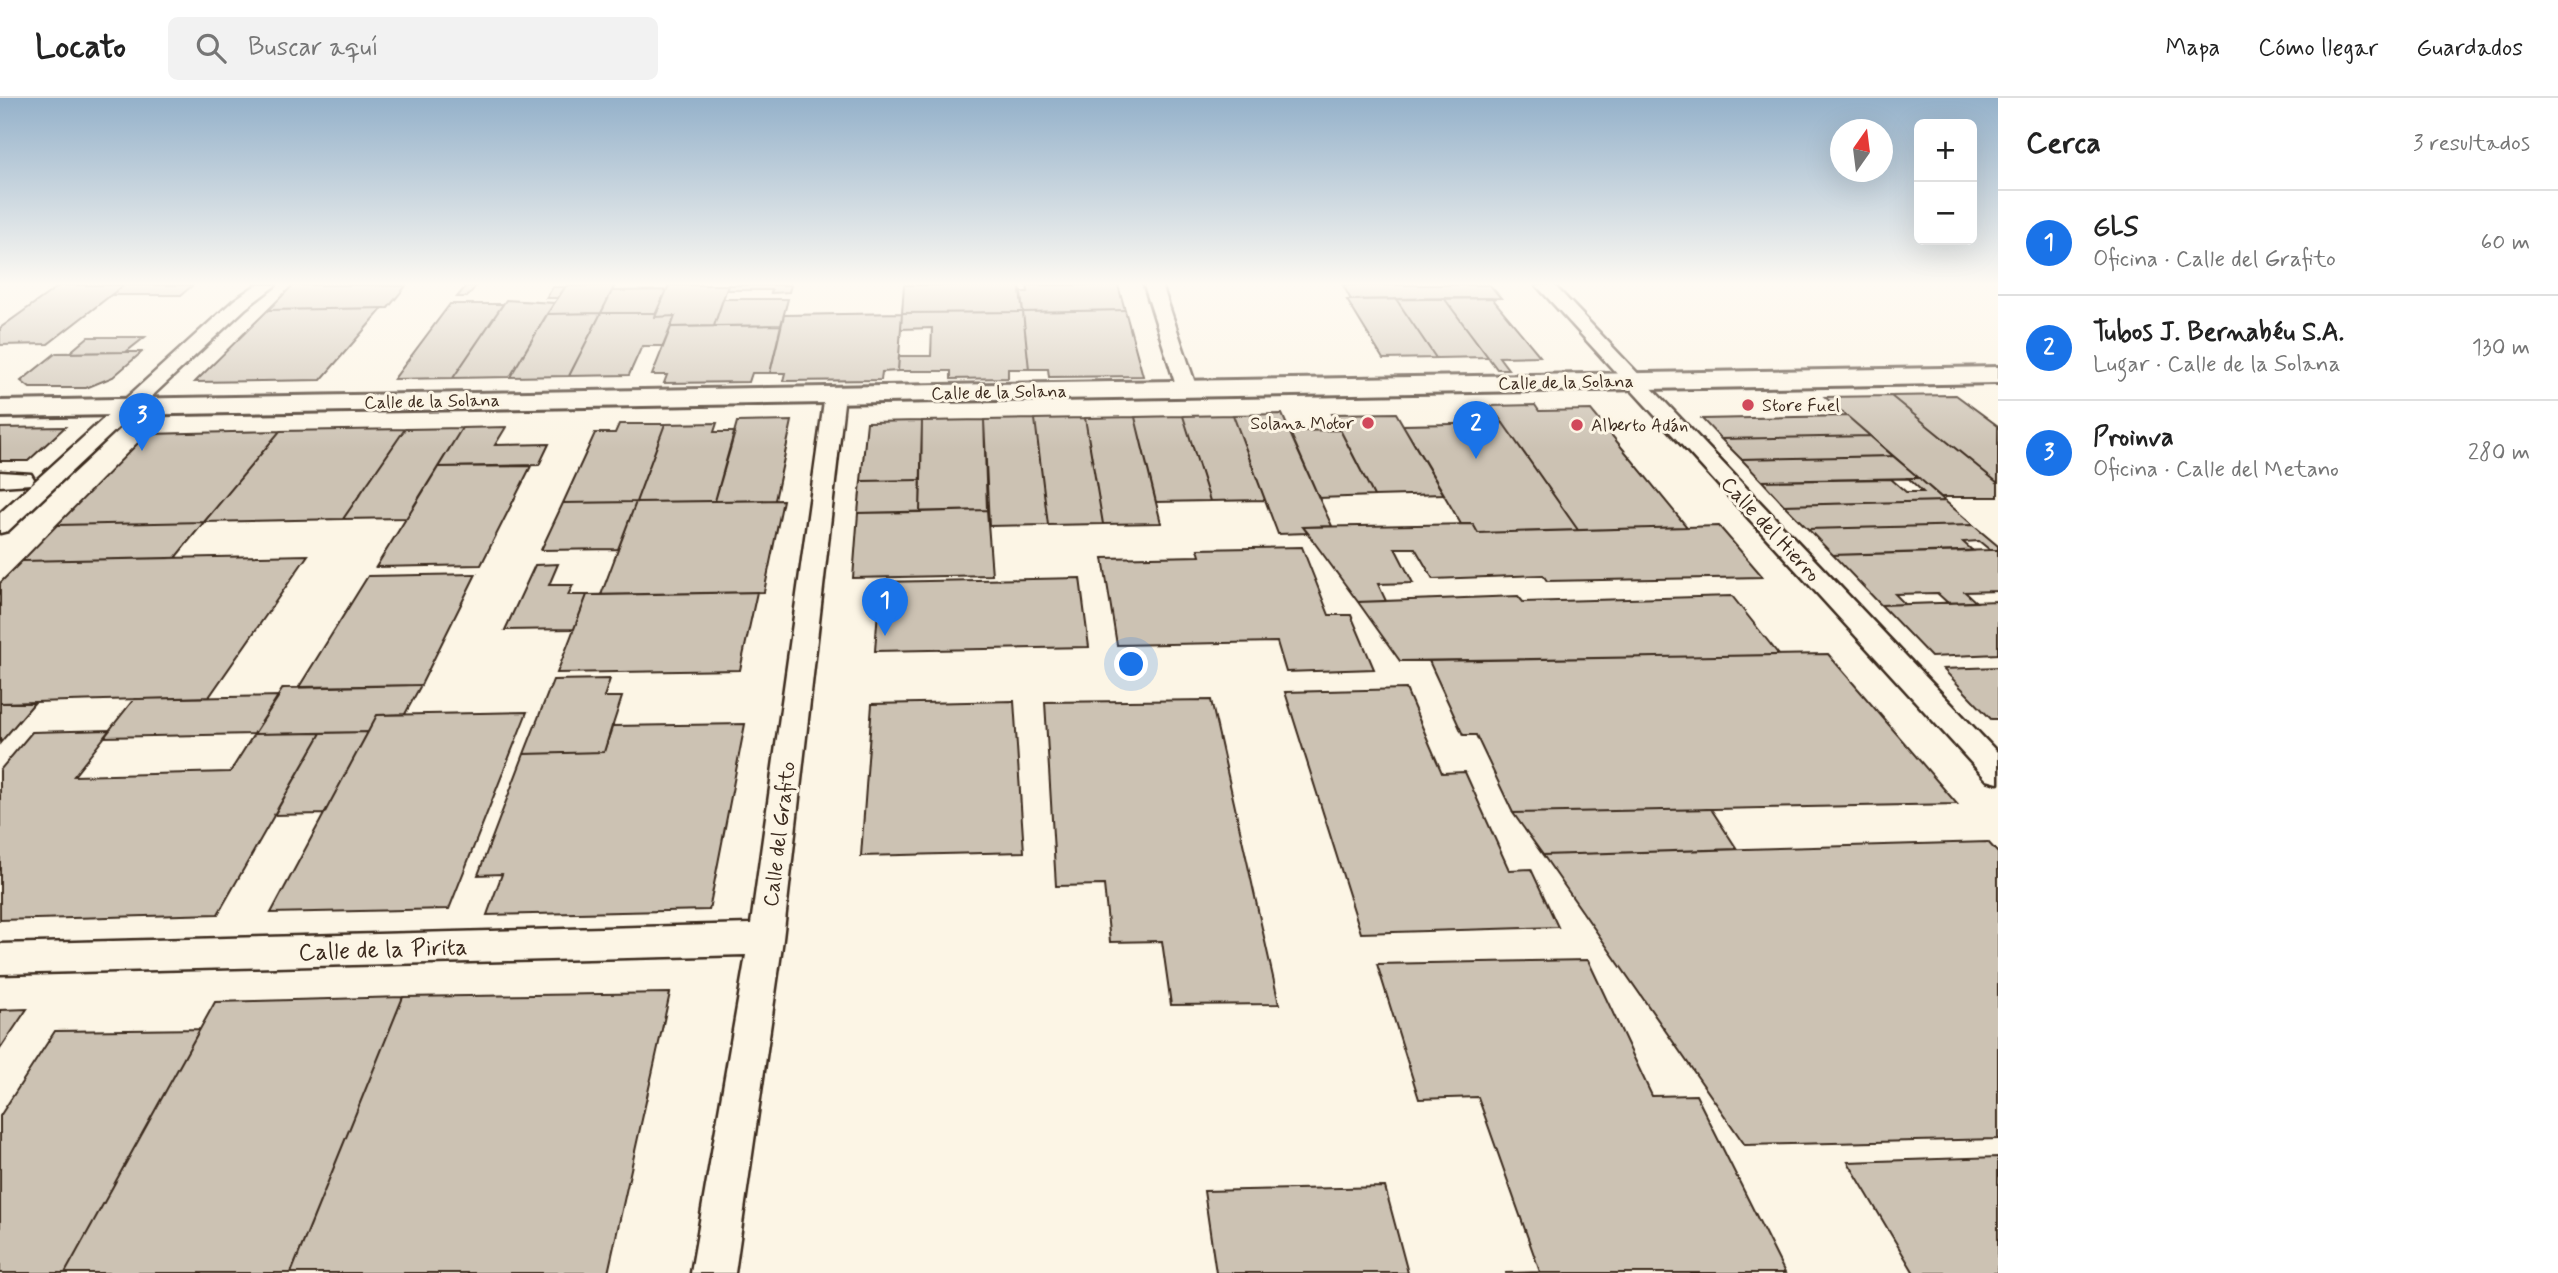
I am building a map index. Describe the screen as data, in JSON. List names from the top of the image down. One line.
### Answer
{"streets":{"street":["Calle de la Solana","Calle del Hierro","Calle del Grafito","Calle de la Pirita"]},"crossings":[["Calle de la Solana","Calle del Hierro"],["Calle de la Solana","Calle del Grafito"],["Calle del Grafito","Calle de la Pirita"]],"places":["Store Fuel","Solana Motor","Alberto Adán"],"north":"top","page":{"header":"Locato","search":"Buscar aquí","nav":["Mapa","Cómo llegar","Guardados"],"heading":["Cerca","3 resultados"],"map_buttons":["+","−"],"list":[{"mark":"1","name":"GLS","note":"Oficina · Calle del Grafito","value":"60 m"},{"mark":"2","name":"Tubos J. Bernabéu S.A.","note":"Lugar · Calle de la Solana","value":"130 m"},{"mark":"3","name":"Proinva","note":"Oficina · Calle del Metano","value":"280 m"}],"pins":["3","2","1"]}}
